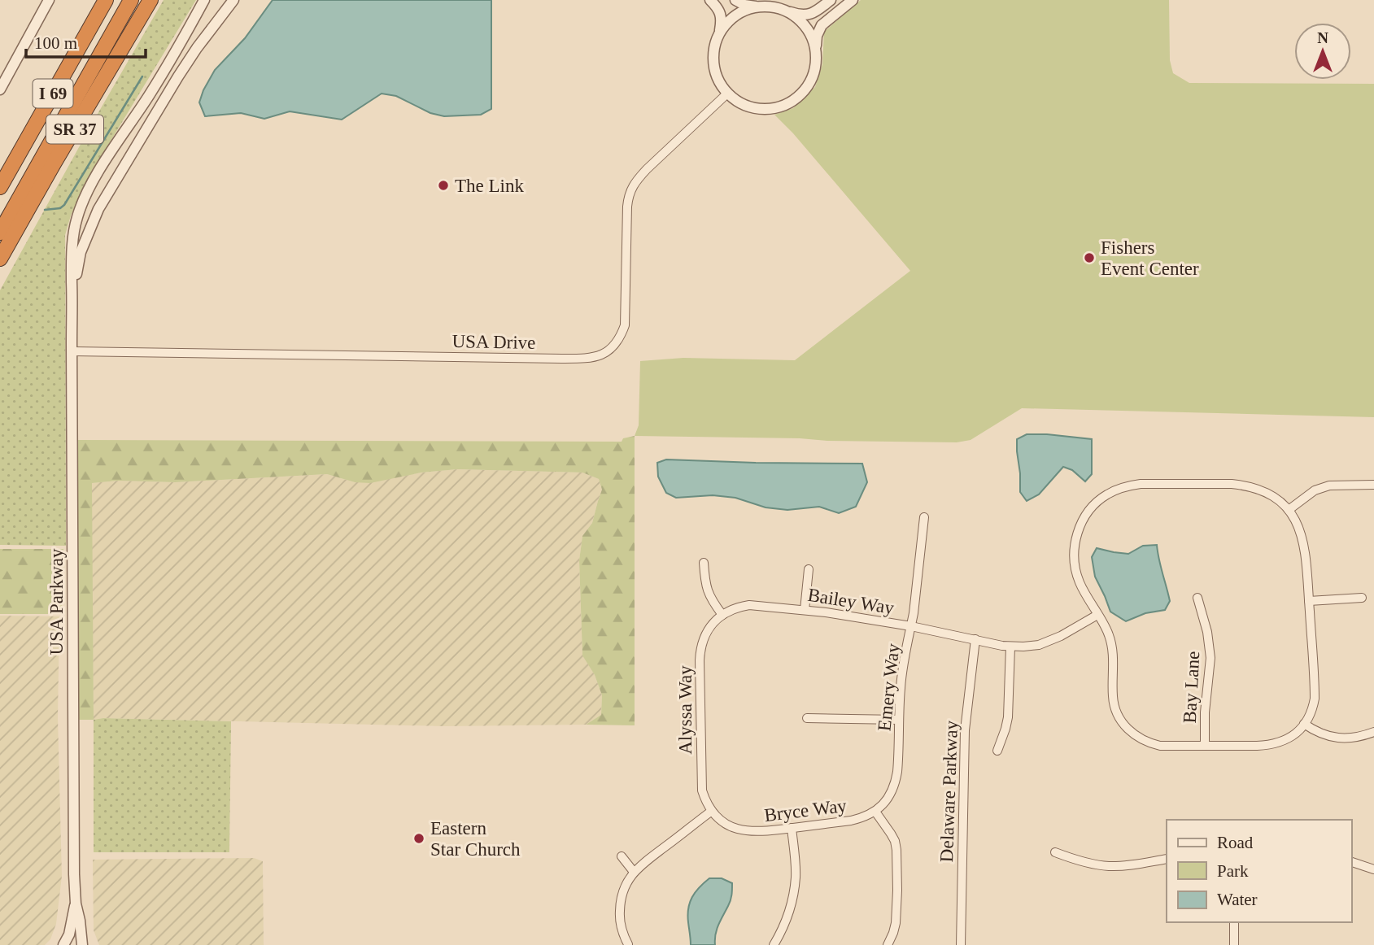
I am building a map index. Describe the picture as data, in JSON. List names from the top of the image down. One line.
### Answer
{"streets":{"highway":["I 69","SR 37"],"street":["USA Drive","Bailey Way","USA Parkway","Emery Way","Bay Lane","Alyssa Way","Delaware Parkway","Bryce Way"]},"crossings":[["USA Drive","USA Parkway"],["Bailey Way","Emery Way"],["Bailey Way","Alyssa Way"],["Bailey Way","Delaware Parkway"],["Emery Way","Bryce Way"],["Alyssa Way","Bryce Way"]],"places":["The Link","Fishers Event Center","Eastern Star Church"],"legend":["Road","Park","Water"],"scale_bar":"100 m","north":"top"}
